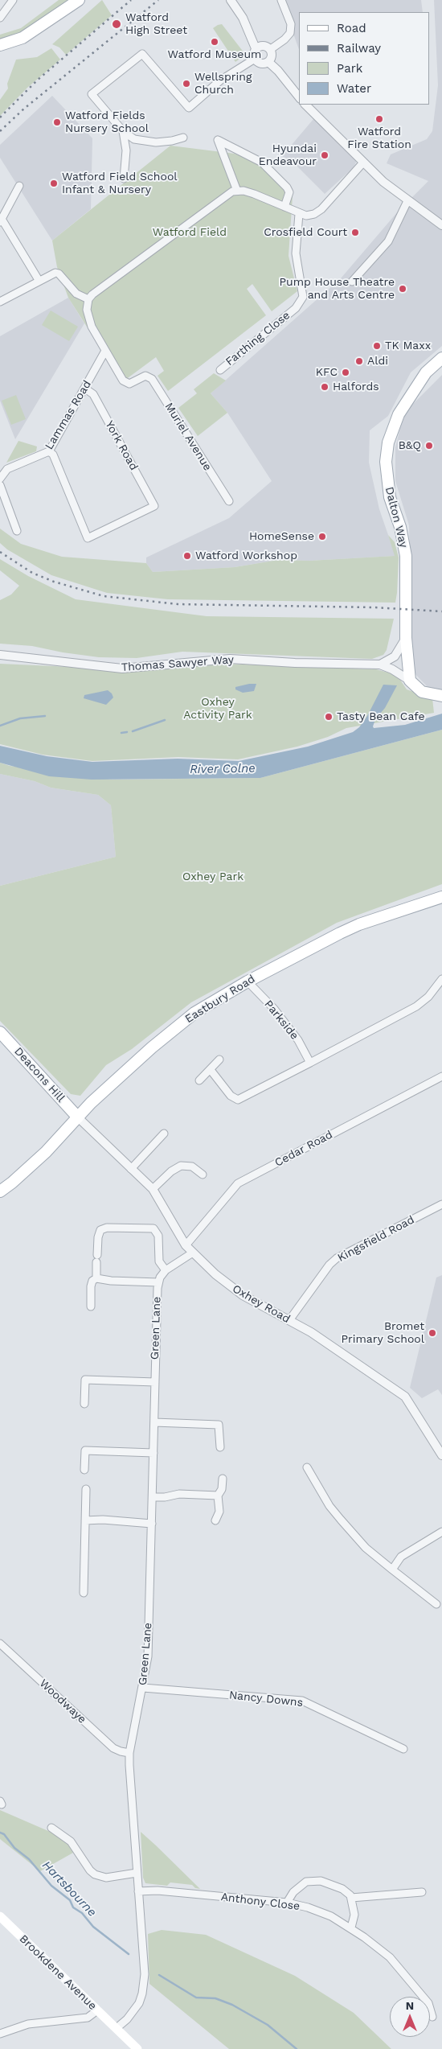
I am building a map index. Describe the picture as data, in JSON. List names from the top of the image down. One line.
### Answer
{"streets":{"main road":["Dalton Way","Eastbury Road","Deacons Hill","Brookdene Avenue"],"street":["Farthing Close","Lammas Road","Muriel Avenue","York Road","Thomas Sawyer Way","Parkside","Cedar Road","Kingsfield Road","Oxhey Road","Green Lane","Nancy Downs","Woodwaye","Anthony Close"]},"crossings":[["Lammas Road","Muriel Avenue"],["Lammas Road","York Road"],["Dalton Way","Thomas Sawyer Way"],["Eastbury Road","Parkside"],["Eastbury Road","Deacons Hill"],["Eastbury Road","Oxhey Road"],["Deacons Hill","Oxhey Road"],["Cedar Road","Oxhey Road"],["Kingsfield Road","Oxhey Road"],["Oxhey Road","Green Lane"],["Green Lane","Nancy Downs"],["Green Lane","Woodwaye"],["Green Lane","Anthony Close"],["Green Lane","Brookdene Avenue"]],"water":["River Colne","Hartsbourne"],"parks":["Watford Field","Oxhey Activity Park","Oxhey Park"],"places":["Watford High Street","Watford Museum","Wellspring Church","Watford Fire Station","Watford Fields Nursery School","Hyundai Endeavour","Watford Field School Infant & Nursery","Crosfield Court","Pump House Theatre and Arts Centre","TK Maxx","Aldi","KFC","Halfords","B&Q","HomeSense","Watford Workshop","Tasty Bean Cafe","Bromet Primary School"],"legend":["Road","Railway","Park","Water"],"north":"top"}
